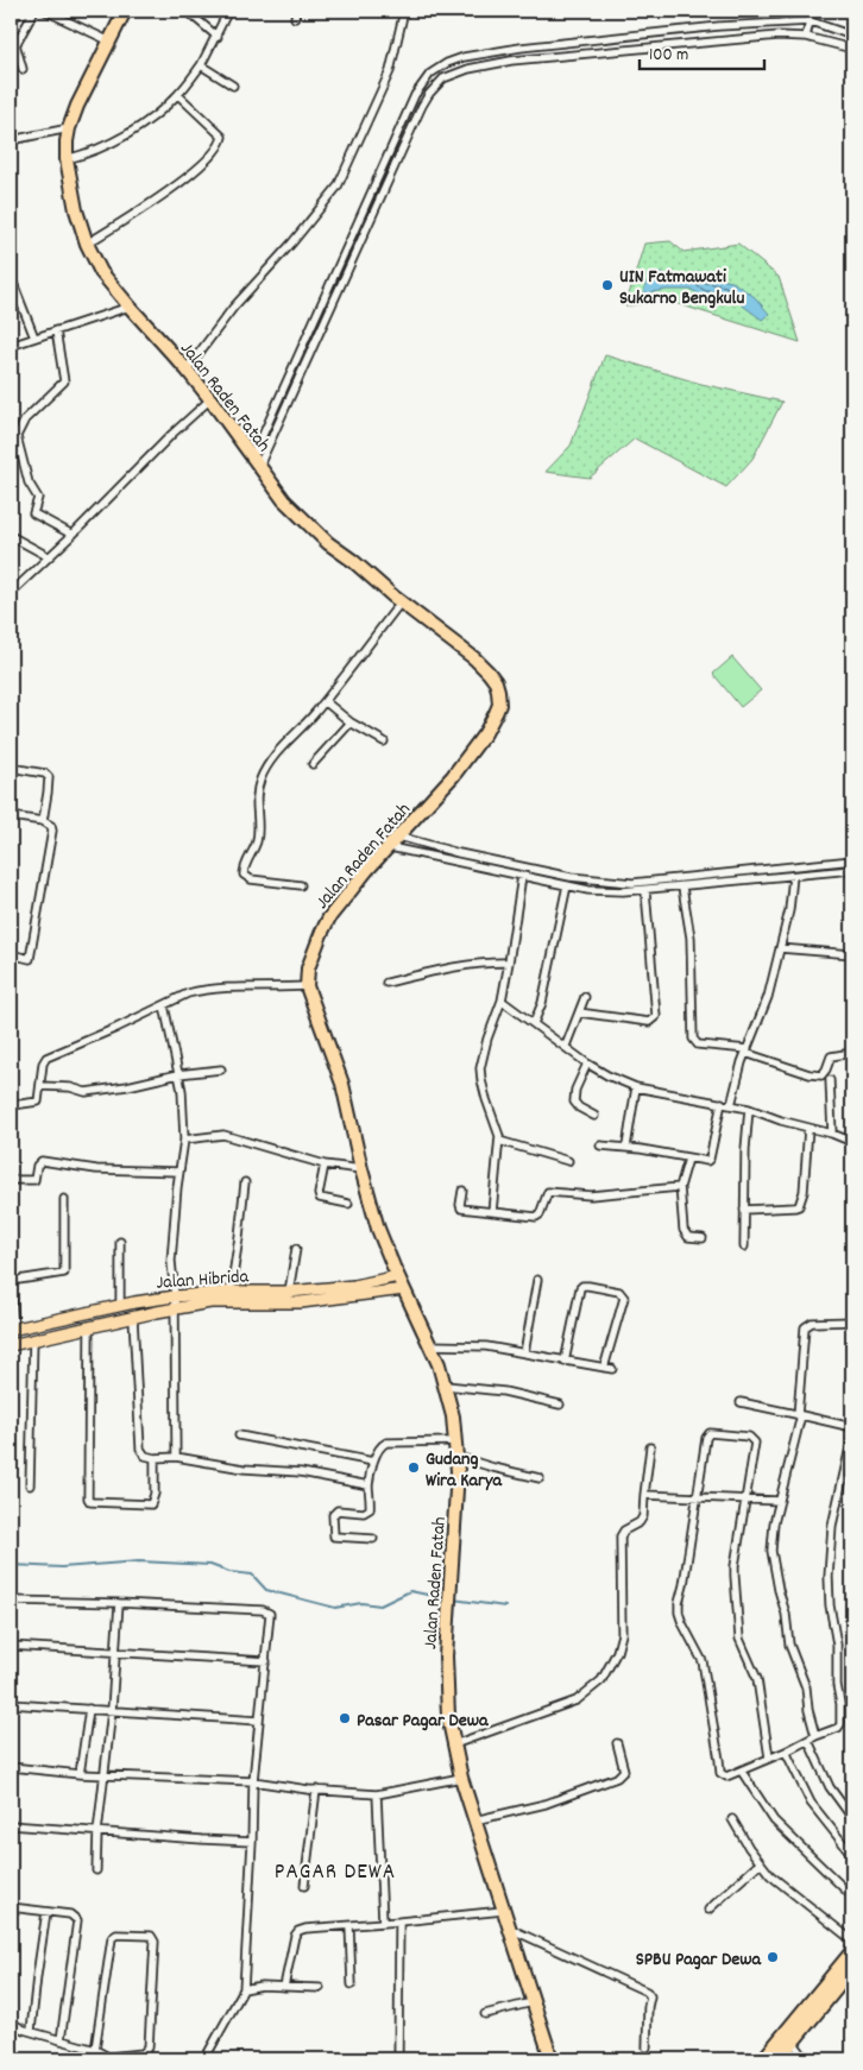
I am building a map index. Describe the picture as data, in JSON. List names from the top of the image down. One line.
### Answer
{"streets":{"highway":["Jalan Raden Fatah"],"main road":["Jalan Hibrida"]},"crossings":[["Jalan Raden Fatah","Jalan Hibrida"]],"districts":["PAGAR DEWA"],"places":["UIN Fatmawati Sukarno Bengkulu","Gudang Wira Karya","Pasar Pagar Dewa","SPBU Pagar Dewa"],"scale_bar":"100 m"}
